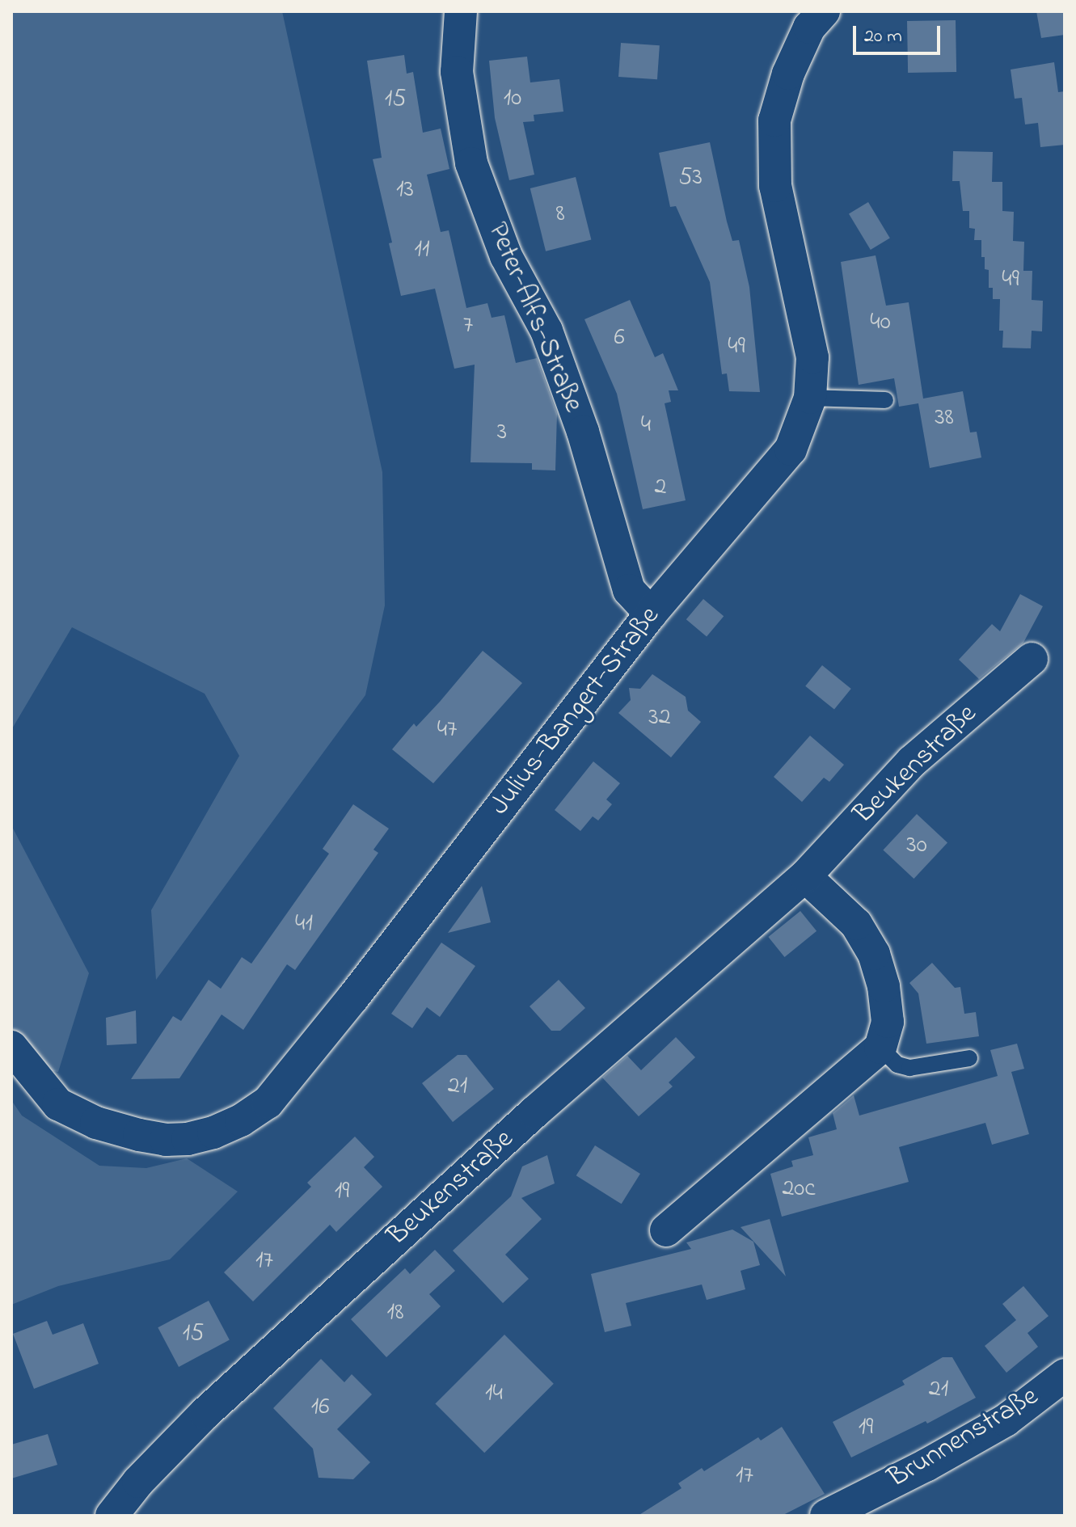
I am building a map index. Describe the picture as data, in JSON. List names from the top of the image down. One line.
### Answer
{"streets":{"street":["Peter-Alfs-Straße","Julius-Bangert-Straße","Beukenstraße","Brunnenstraße"]},"crossings":[["Peter-Alfs-Straße","Julius-Bangert-Straße"]],"house_numbers":["10","15","53","13","8","11","49","40","7","6","49","38","4","3","2","32","47","30","41","21","20c","19","17","18","15","21","14","16","19","17"],"scale_bar":"20 m"}
